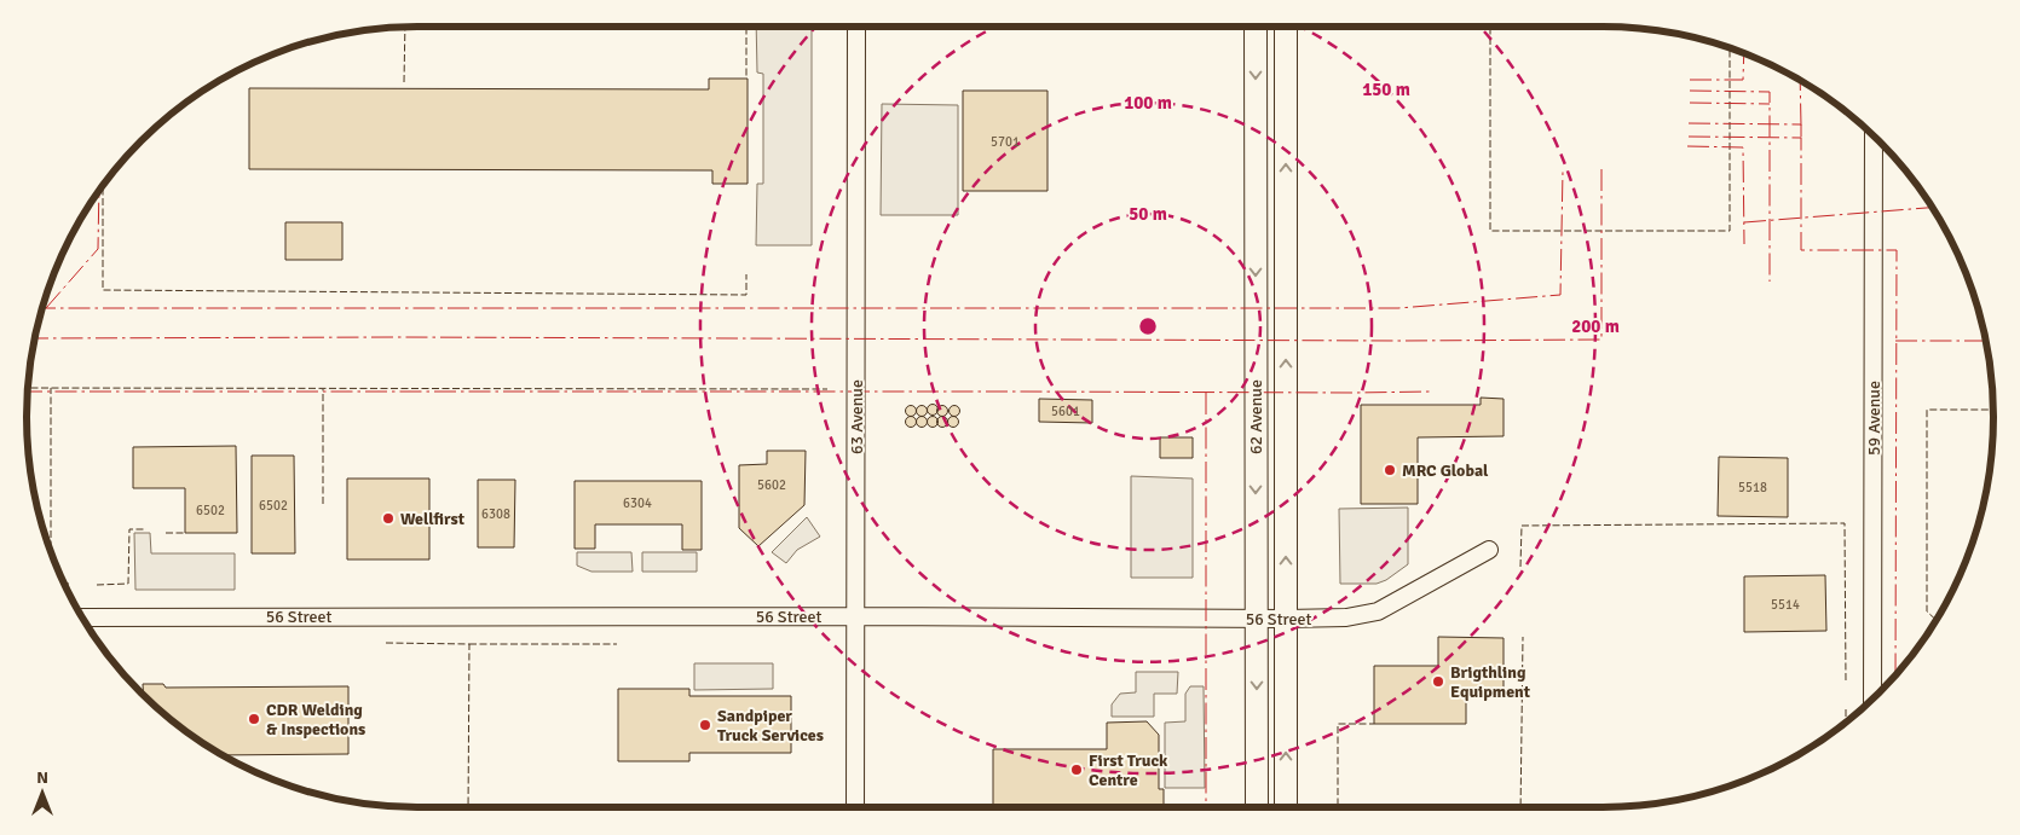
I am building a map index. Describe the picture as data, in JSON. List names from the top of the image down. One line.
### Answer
{"streets":{"main road":["62 Avenue"],"street":["63 Avenue","59 Avenue","56 Street"]},"crossings":[["63 Avenue","56 Street"],["62 Avenue","56 Street"]],"places":["MRC Global","Wellfirst","Brigthling Equipment","CDR Welding & Inspections","Sandpiper Truck Services","First Truck Centre"],"house_numbers":["5701","5601","5602","5518","6304","6502","6502","6308","5514"],"north":"top","rings":["150 m","100 m","50 m","200 m"]}
